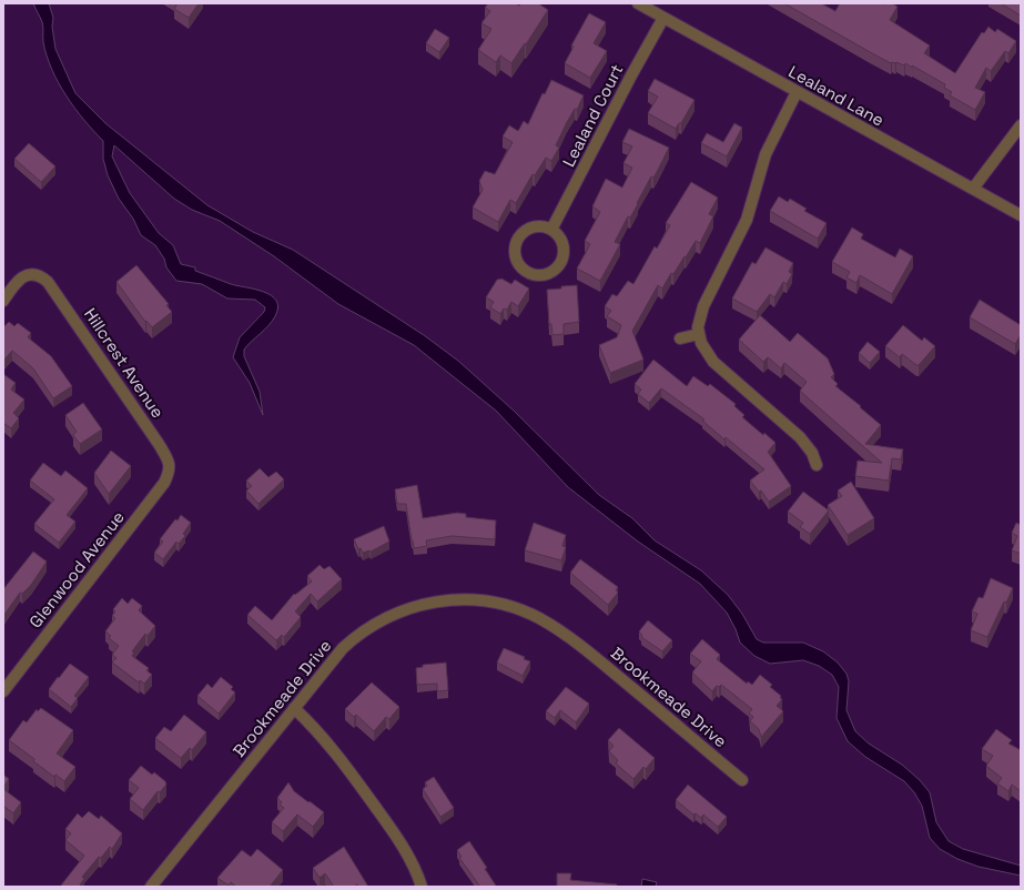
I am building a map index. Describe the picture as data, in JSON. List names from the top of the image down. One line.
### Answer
{"streets":{"street":["Lealand Lane","Lealand Court","Hillcrest Avenue","Glenwood Avenue","Brookmeade Drive"]},"crossings":[["Lealand Lane","Lealand Court"],["Hillcrest Avenue","Glenwood Avenue"]]}
